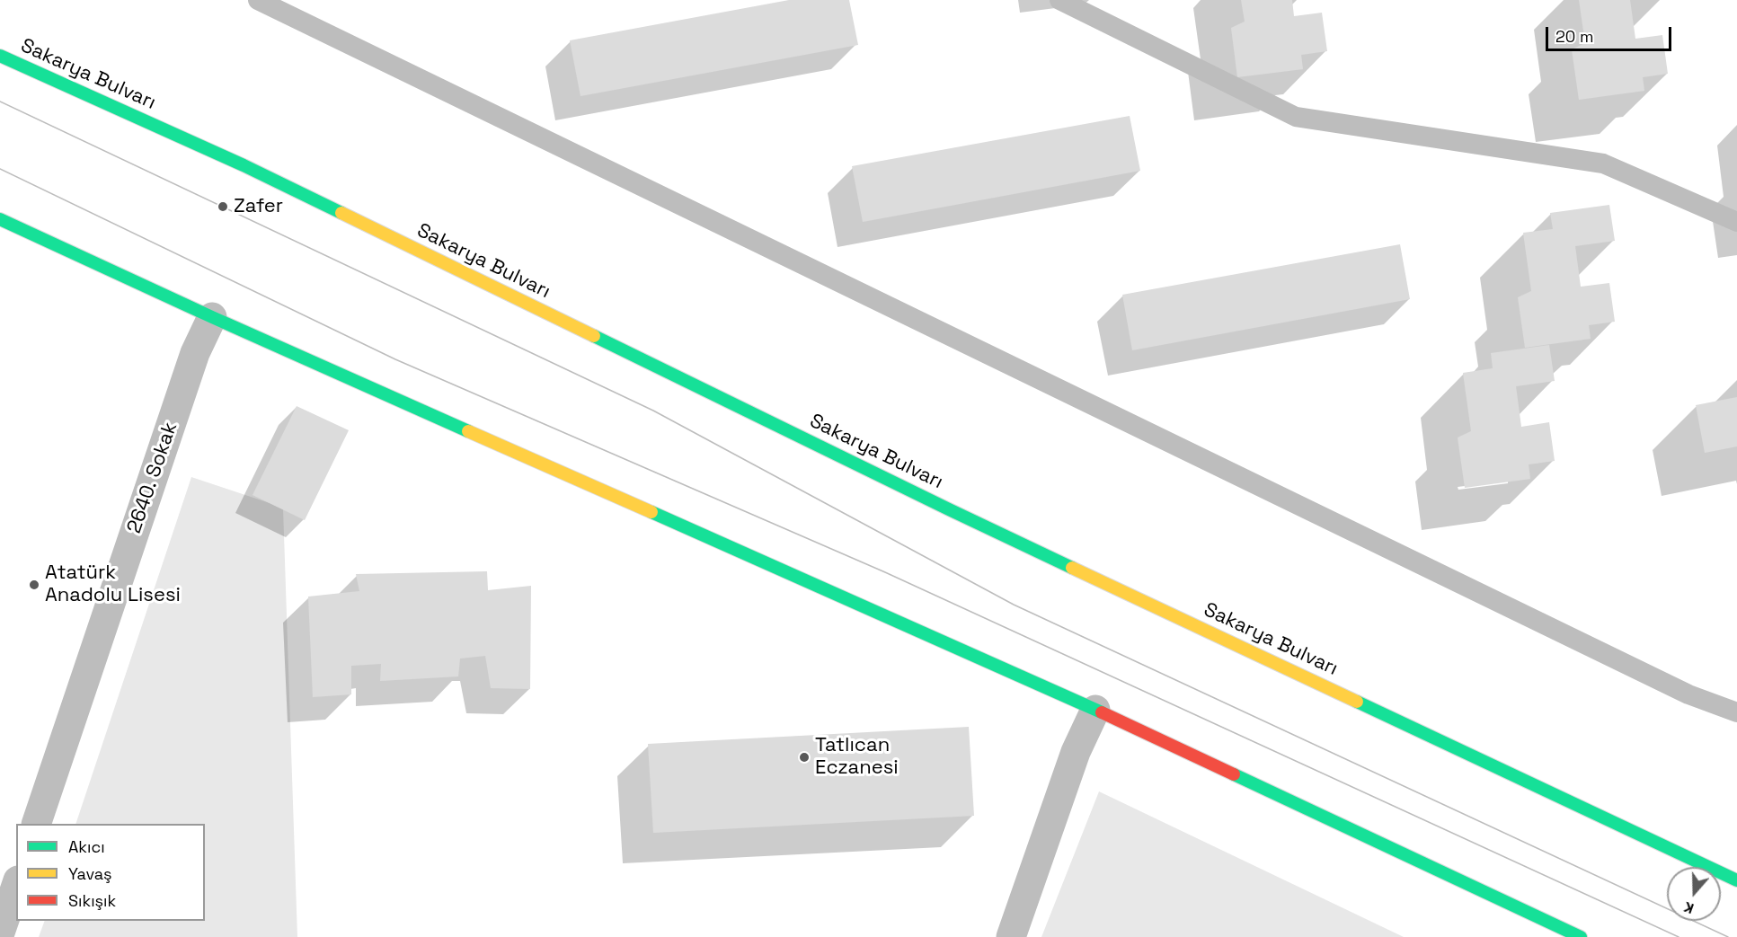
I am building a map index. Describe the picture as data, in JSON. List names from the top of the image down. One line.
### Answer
{"streets":{"main road":["Sakarya Bulvarı"],"street":["2640. Sokak"]},"places":["Zafer","Atatürk Anadolu Lisesi","Tatlıcan Eczanesi"],"legend":["Akıcı","Yavaş","Sıkışık"],"scale_bar":"20 m","north":"bottom"}
